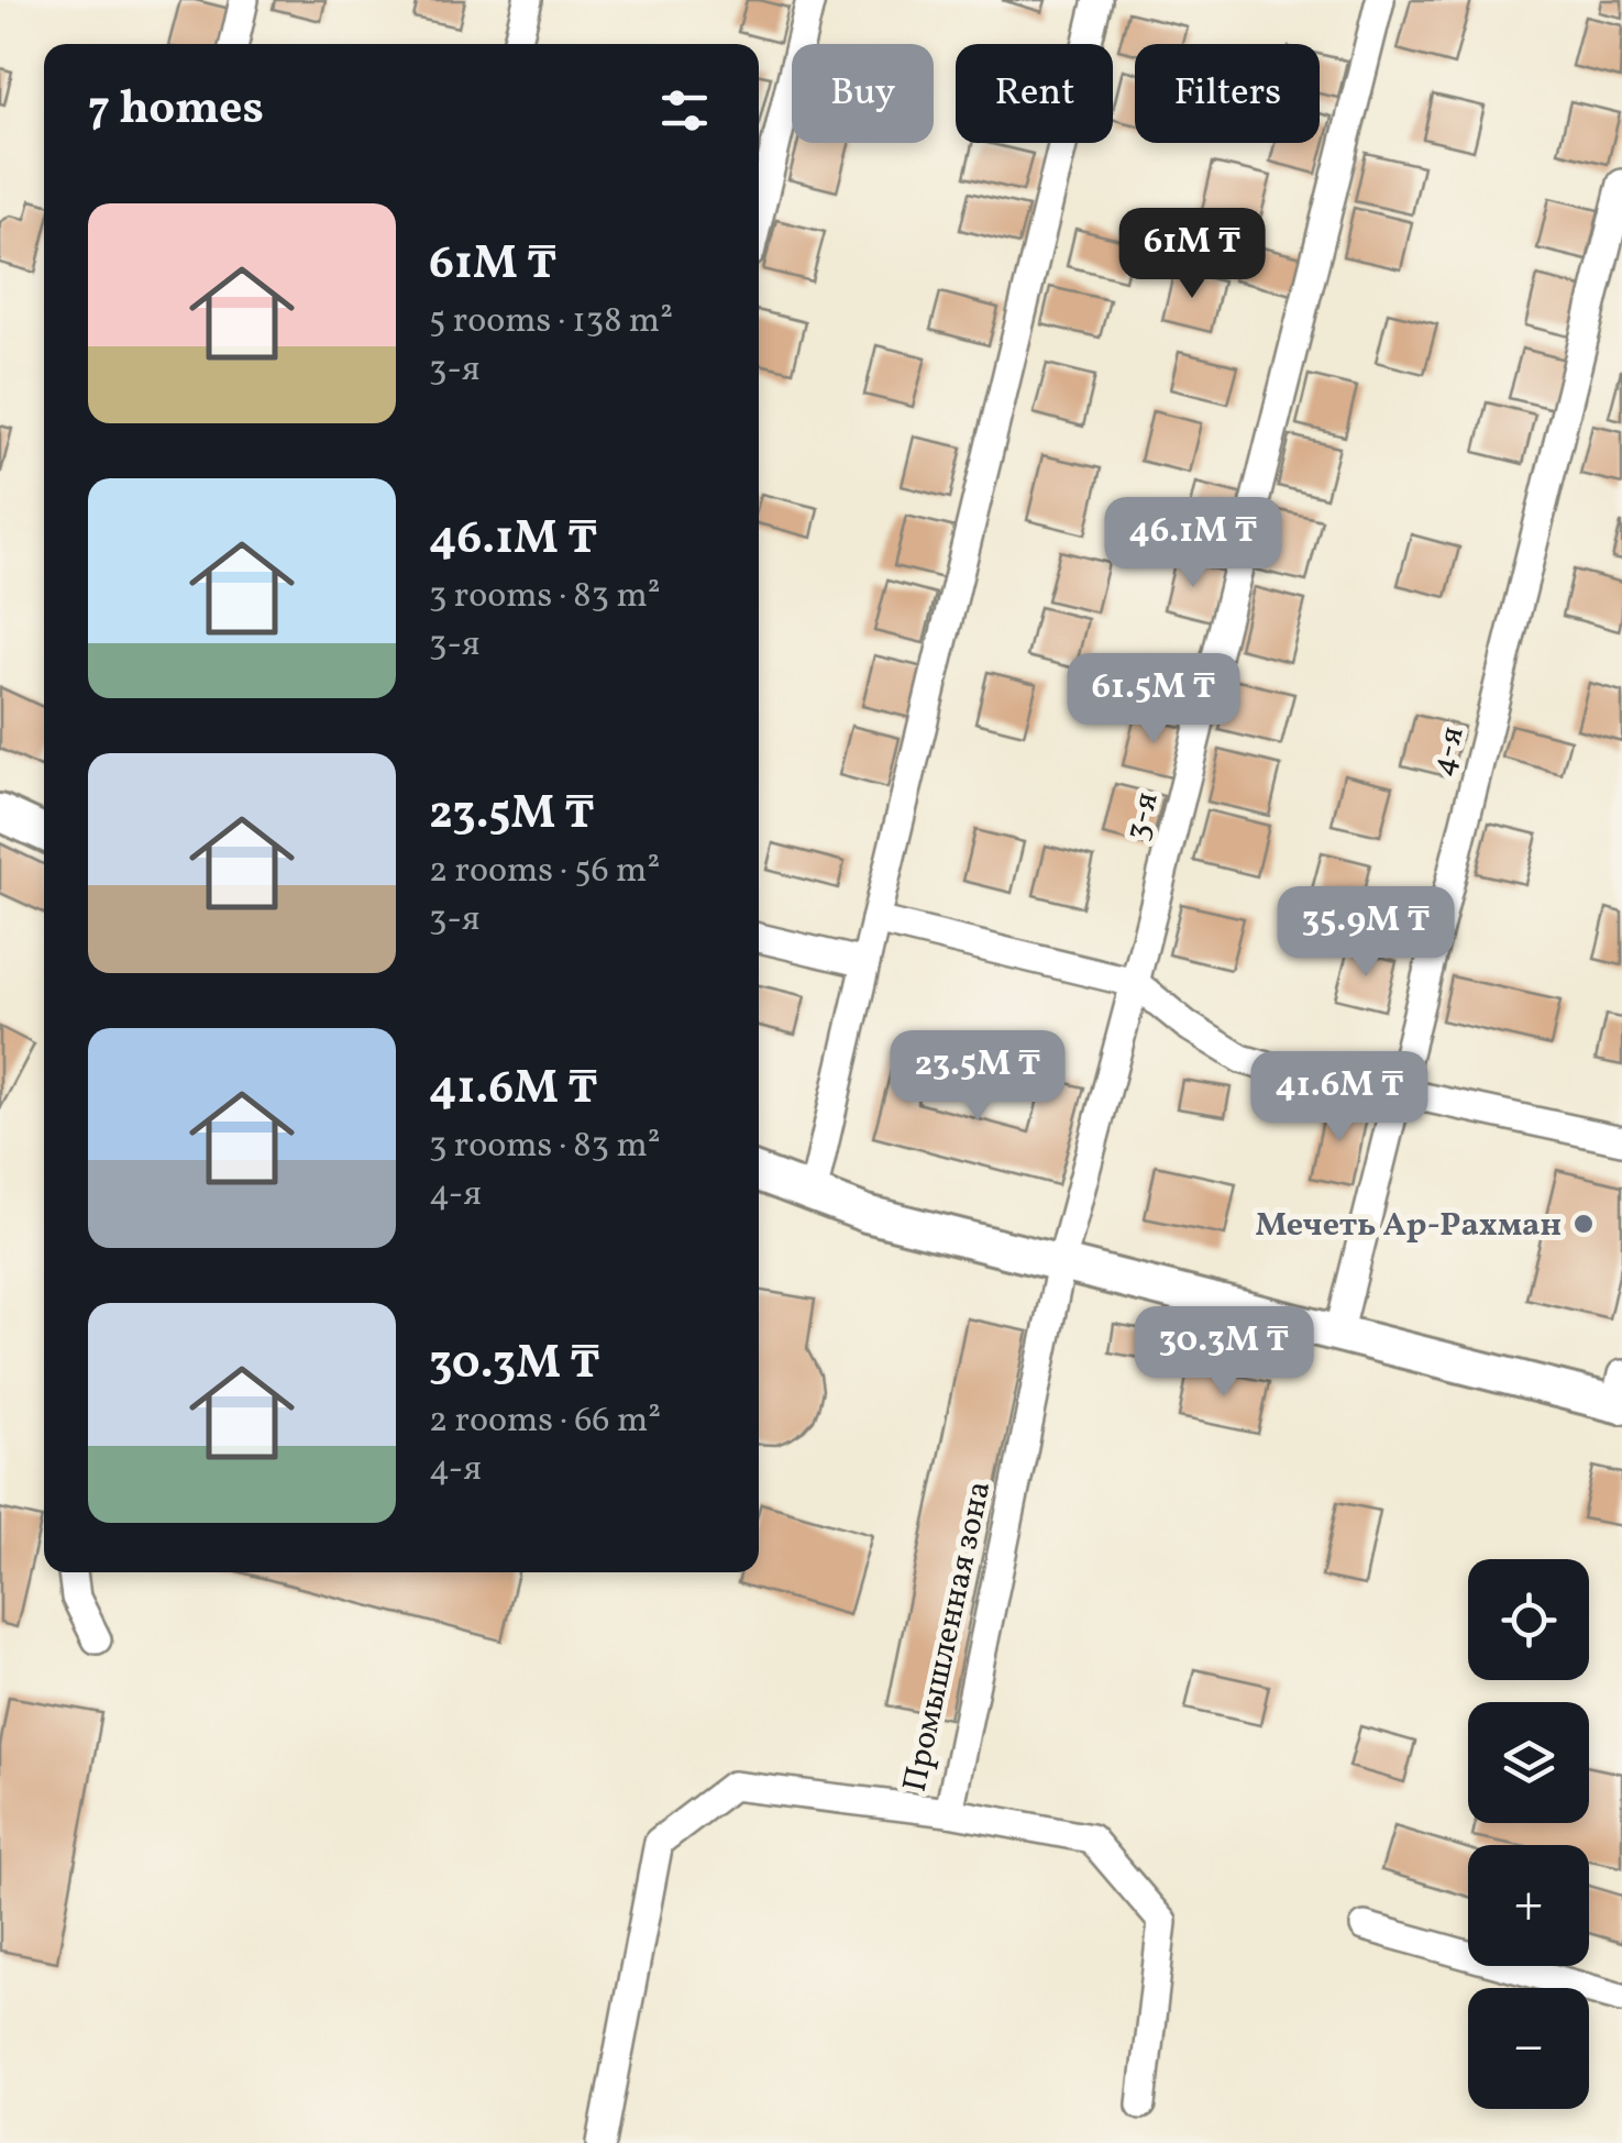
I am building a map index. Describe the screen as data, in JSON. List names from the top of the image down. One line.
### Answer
{"streets":{"street":["4-я","3-я","Промышленная зона"]},"crossings":[["3-я","Промышленная зона"]],"places":["Мечеть Ар-Рахман"],"page":{"chip":["Buy","Rent","Filters"],"heading":"7 homes","list":[{"name":"61M ₸","note":"5 rooms · 138 m² · 3-я"},{"name":"46.1M ₸","note":"3 rooms · 83 m² · 3-я"},{"name":"23.5M ₸","note":"2 rooms · 56 m² · 3-я"},{"name":"41.6M ₸","note":"3 rooms · 83 m² · 4-я"},{"name":"30.3M ₸","note":"2 rooms · 66 m² · 4-я"}],"price":["61M ₸","46.1M ₸","61.5M ₸","35.9M ₸","23.5M ₸","41.6M ₸","30.3M ₸"],"map_buttons":["+","−"]}}
